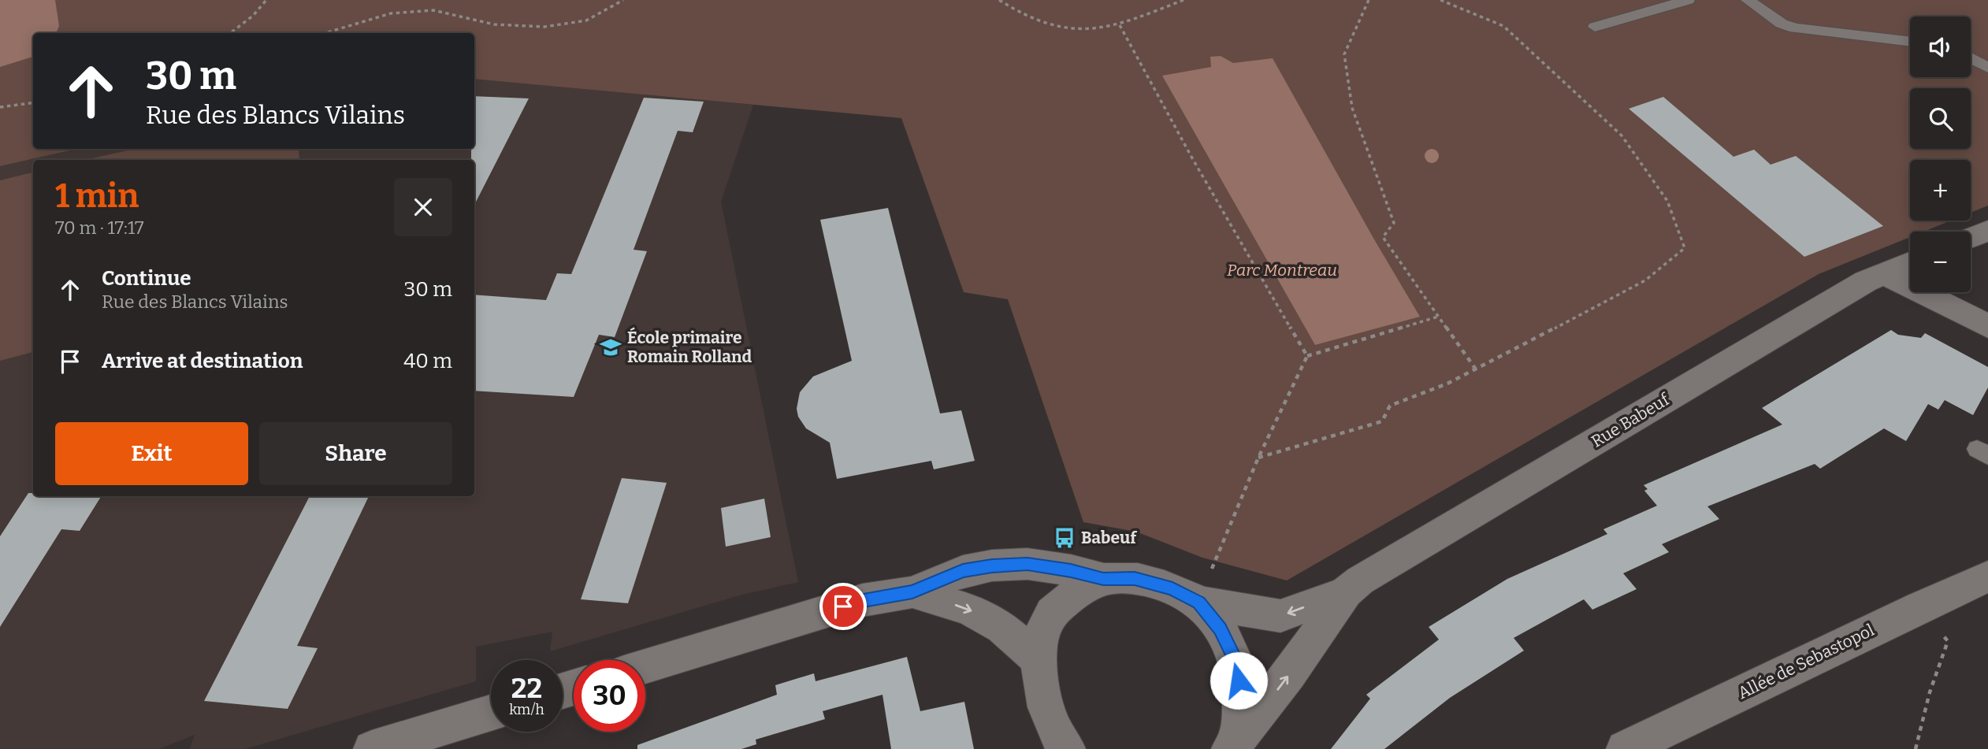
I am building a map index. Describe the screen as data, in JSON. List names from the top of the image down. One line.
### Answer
{"streets":{"street":["Rue Babeuf","Allée de Sebastopol"]},"parks":["Parc Montreau"],"places":{"school or university":["École primaire Romain Rolland"],"bus stop":["Babeuf"]},"page":{"map_buttons":["+","−"],"turn":["30 m","Rue des Blancs Vilains"],"heading":["1 min","70 m · 17:17"],"list":[{"name":"Continue","note":"Rue des Blancs Vilains","value":"30 m"},{"name":"Arrive at destination","value":"40 m"}],"buttons":["Exit","Share"],"speed":"22 km/h","limit":"30"}}
